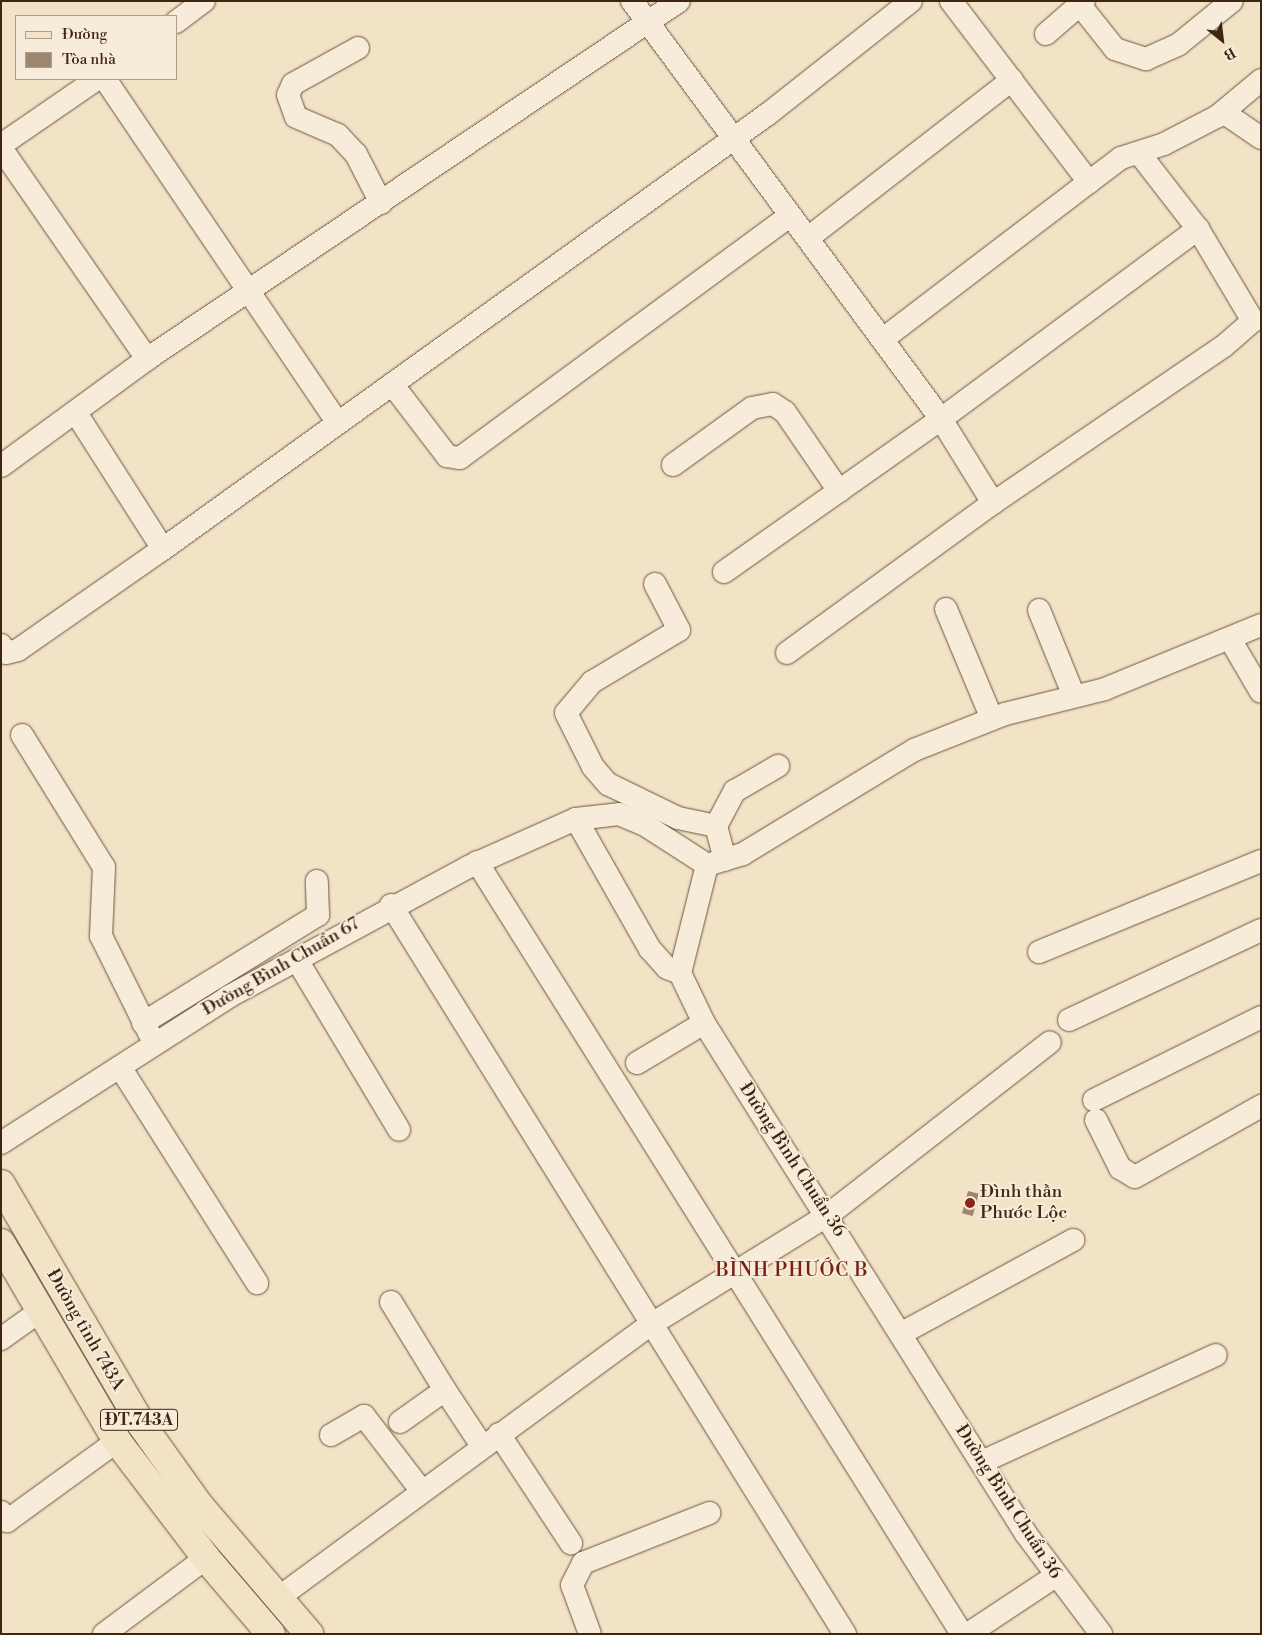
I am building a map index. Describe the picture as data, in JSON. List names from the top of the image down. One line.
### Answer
{"streets":{"main road":["Đường tỉnh 743A","ĐT.743A"],"street":["Đường Bình Chuẩn 67","Đường Bình Chuẩn 36"]},"districts":["BÌNH PHƯỚC B"],"places":["Đình thần Phước Lộc"],"legend":["Đường","Tòa nhà"],"north":"bottom right"}
